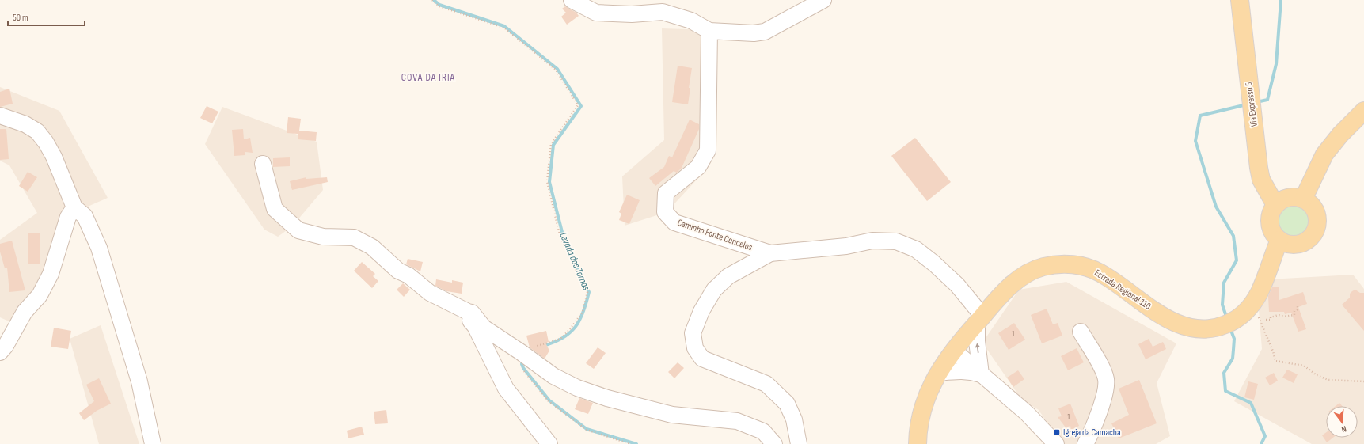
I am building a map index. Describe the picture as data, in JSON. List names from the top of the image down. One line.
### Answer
{"streets":{"main road":["Via Expresso 5","Estrada Regional 110"],"street":["Caminho Fonte Concelos"]},"crossings":[["Via Expresso 5","Estrada Regional 110"],["Caminho Fonte Concelos","Estrada Regional 110"]],"districts":["COVA DA IRIA"],"water":["Levada dos Tornos"],"places":{"transit":["Igreja da Camacha"]},"house_numbers":["1","1"],"scale_bar":"50 m","north":"bottom"}
